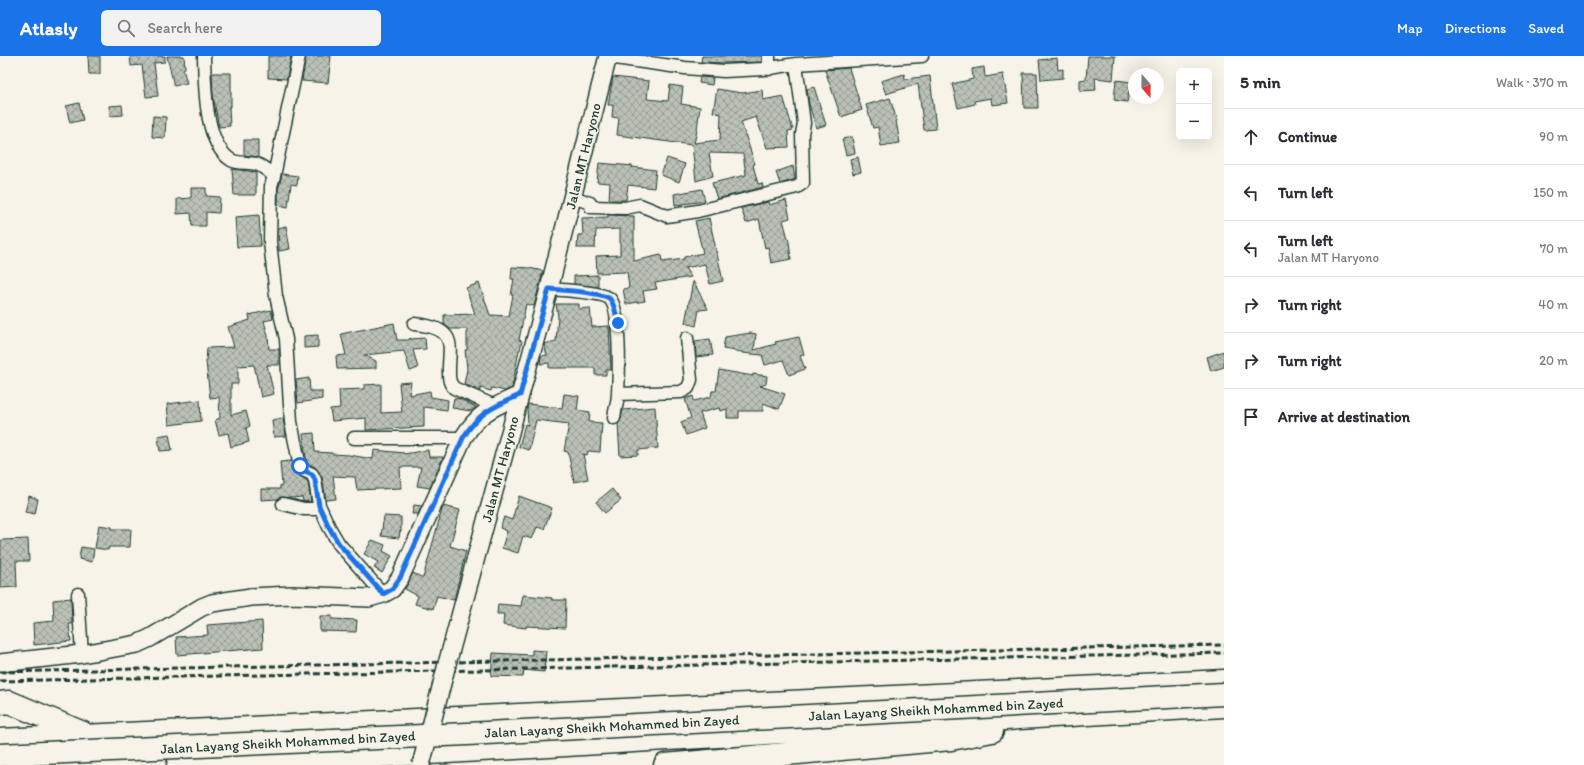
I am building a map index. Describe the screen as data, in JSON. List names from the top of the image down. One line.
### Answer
{"streets":{"highway":["Jalan Layang Sheikh Mohammed bin Zayed"],"main road":["Jalan MT Haryono"]},"north":"bottom","page":{"header":"Atlasly","search":"Search here","nav":["Map","Directions","Saved"],"heading":["5 min","Walk · 370 m"],"map_buttons":["+","−"],"list":[["Continue","90 m"],["Turn left","150 m"],["Turn left","Jalan MT Haryono","70 m"],["Turn right","40 m"],["Turn right","20 m"],"Arrive at destination"]}}
